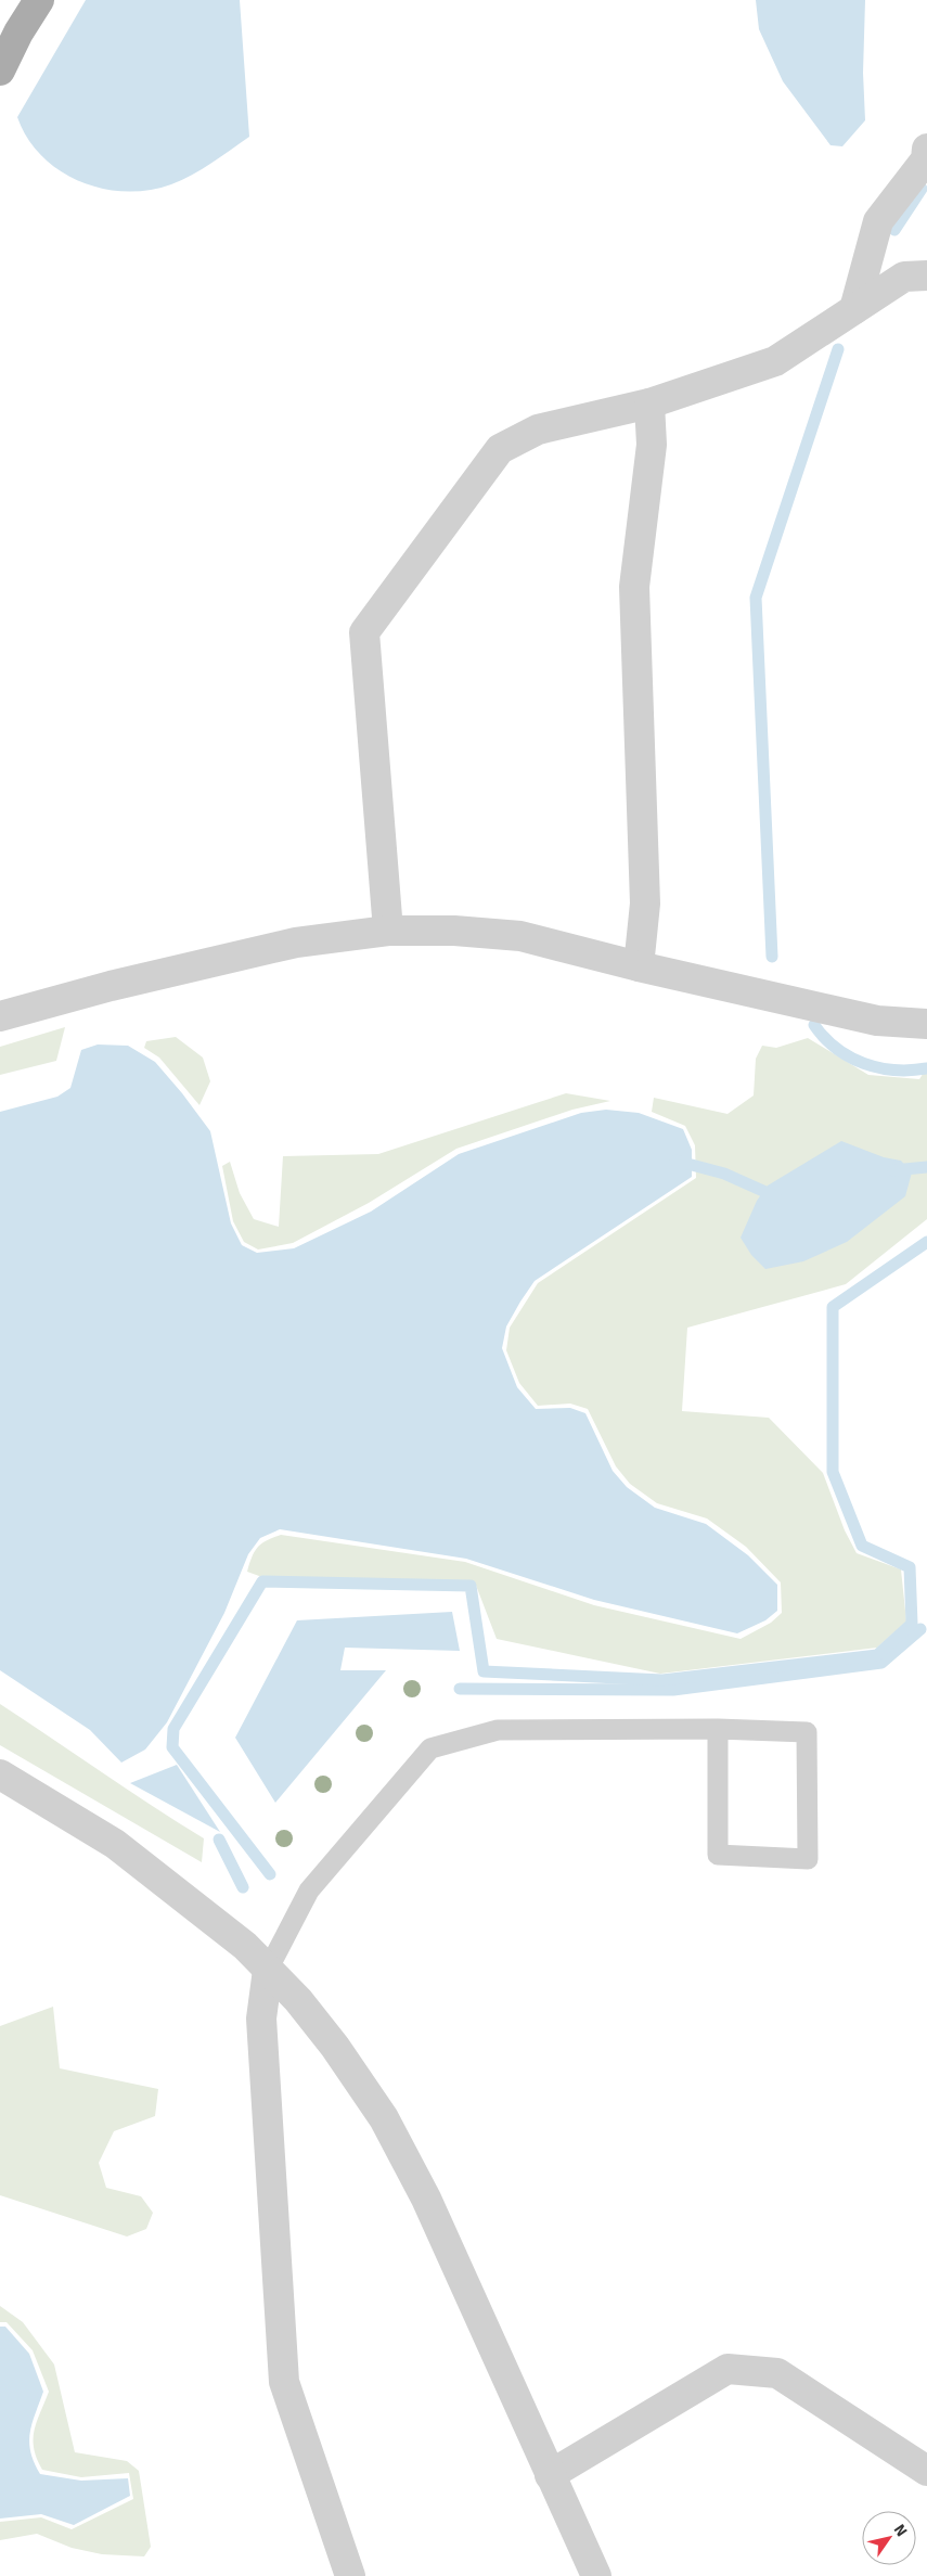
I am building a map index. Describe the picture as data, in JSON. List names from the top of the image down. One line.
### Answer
{"north":"top right"}
